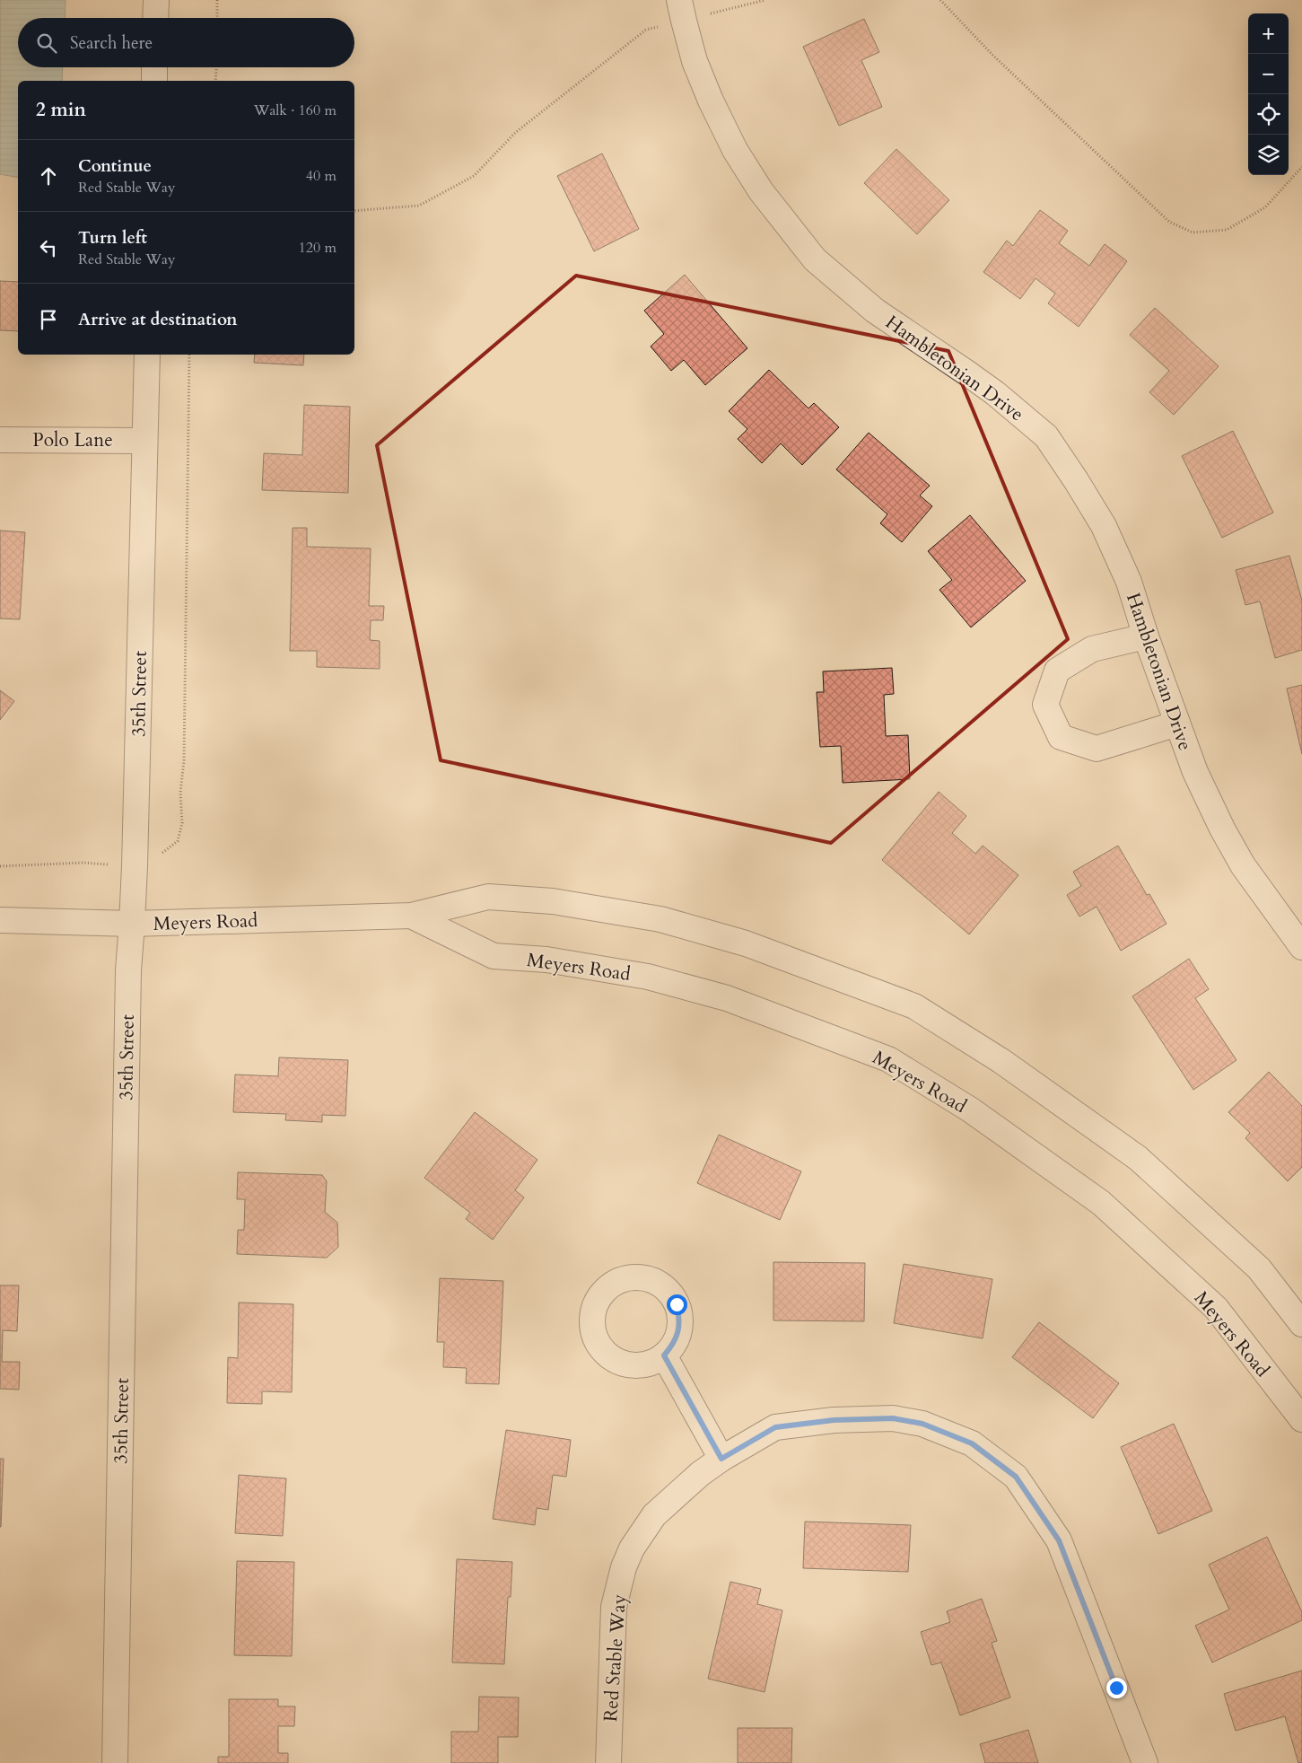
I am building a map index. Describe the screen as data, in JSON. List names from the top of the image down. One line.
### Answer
{"streets":{"street":["Hambletonian Drive","Polo Lane","35th Street","Meyers Road","Red Stable Way"]},"crossings":[["Polo Lane","35th Street"],["35th Street","Meyers Road"]],"page":{"map_buttons":["+","−"],"search":"Search here","heading":["2 min","Walk · 160 m"],"list":[["Continue","Red Stable Way","40 m"],["Turn left","Red Stable Way","120 m"],"Arrive at destination"]}}
